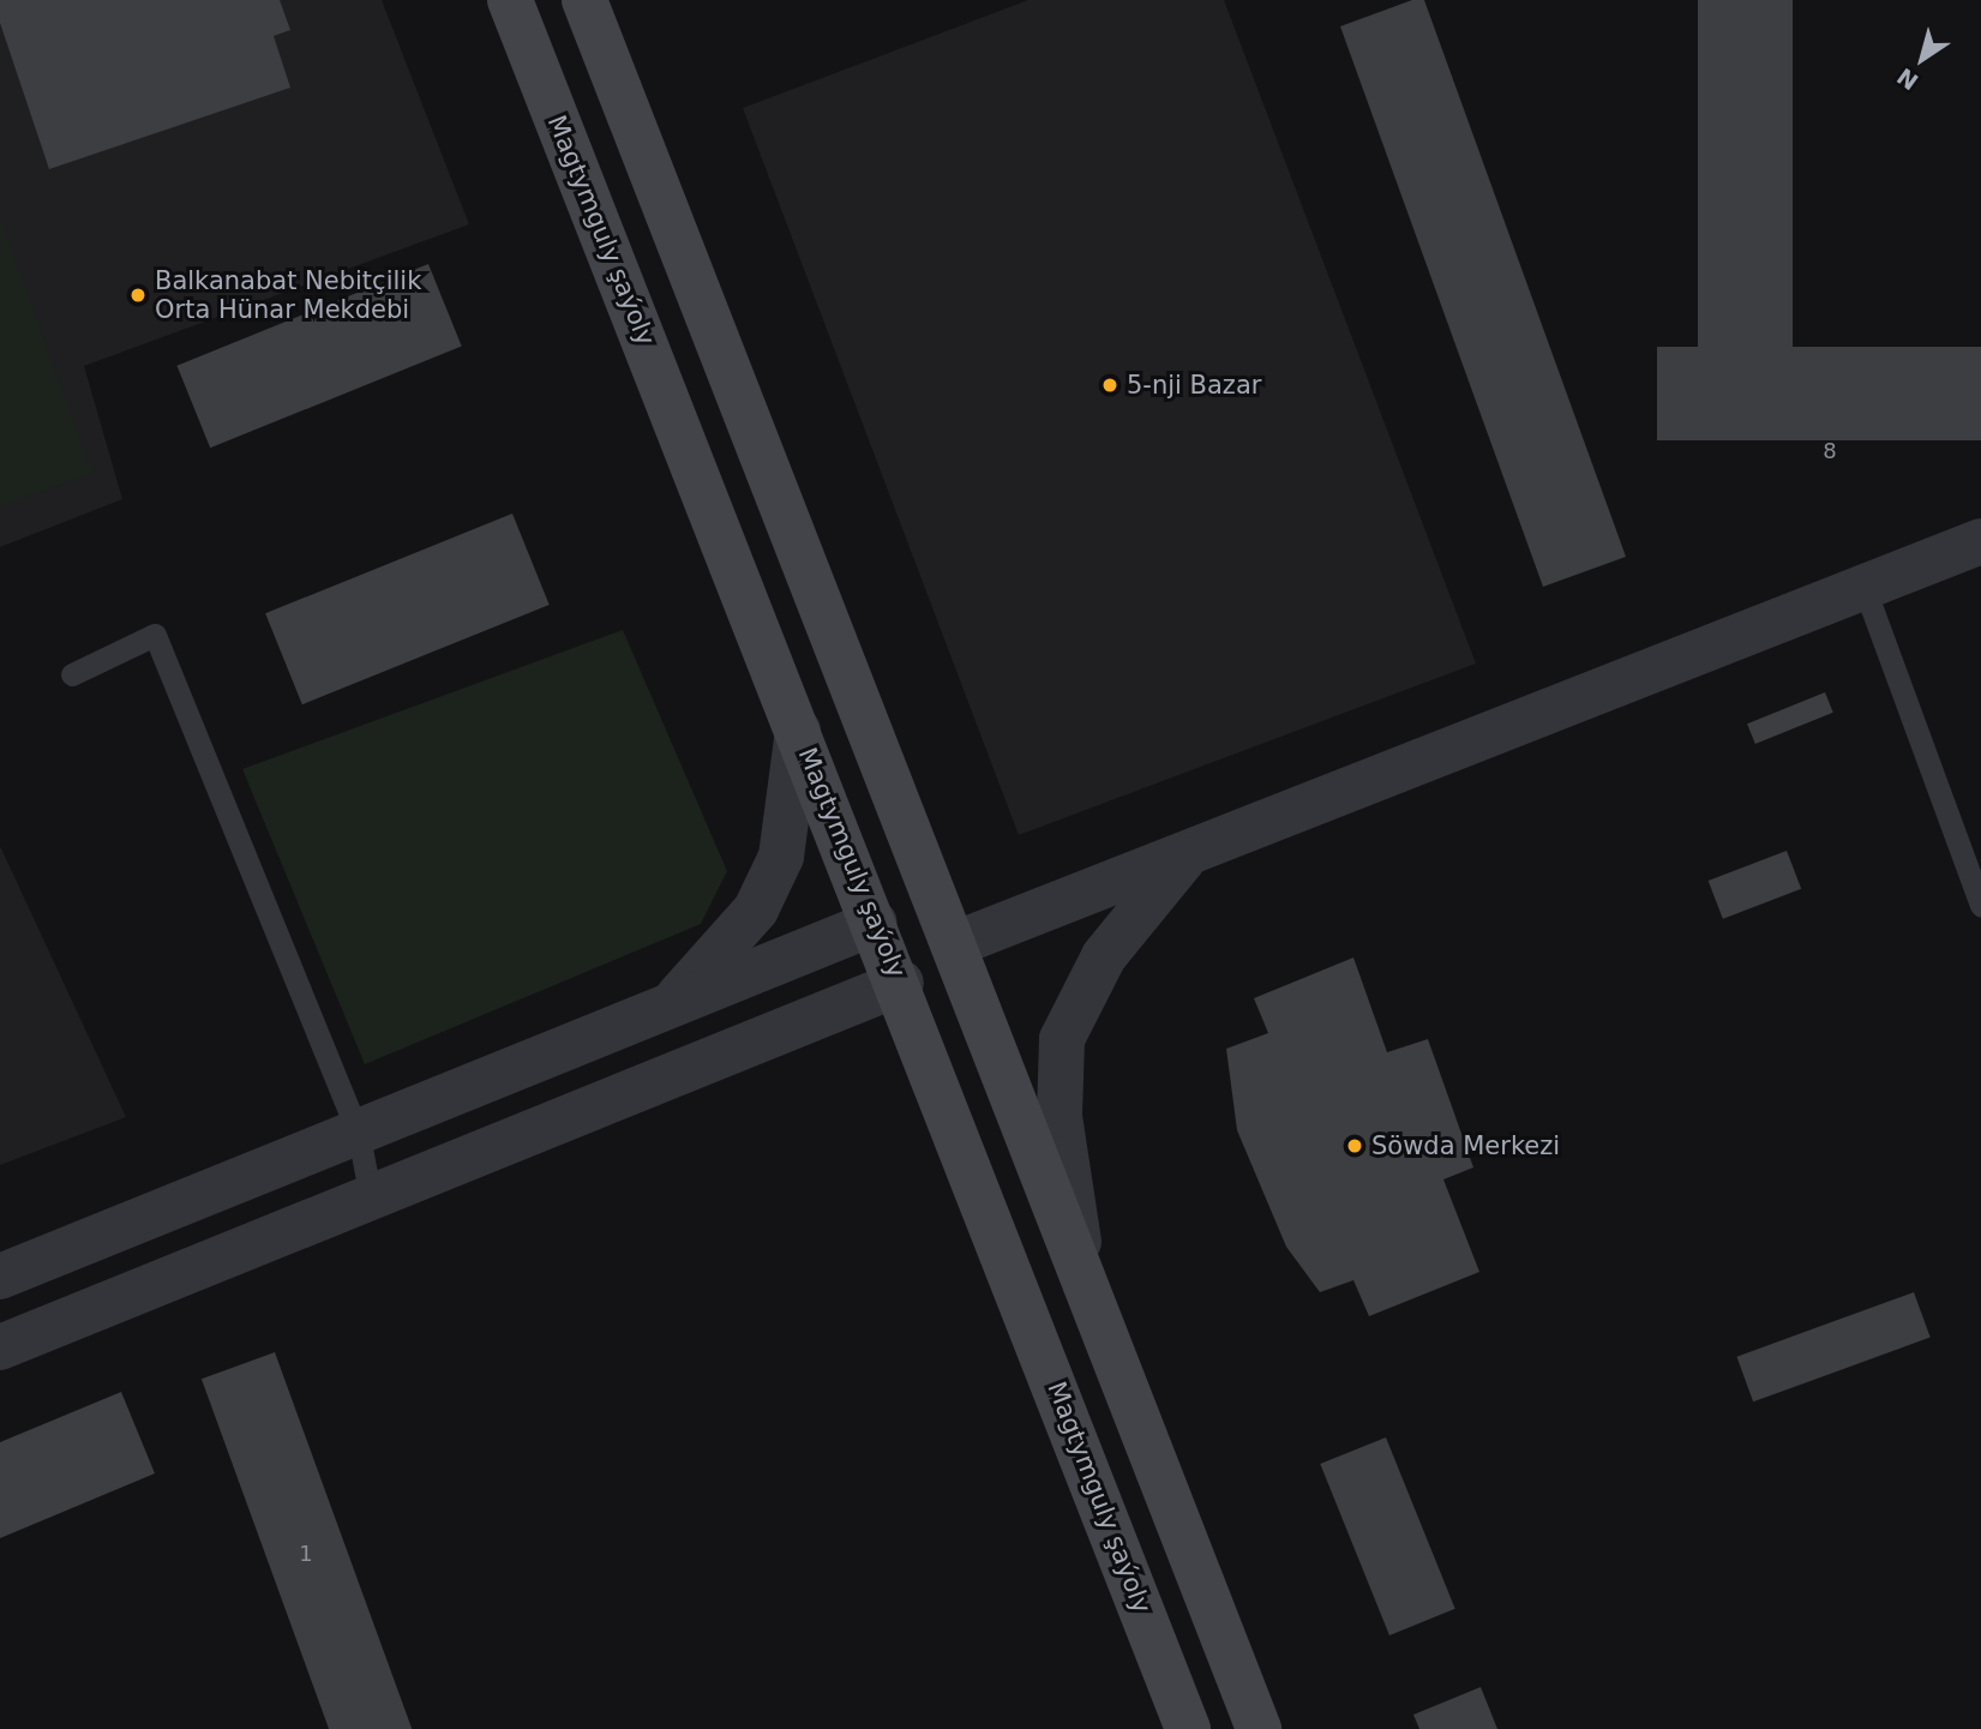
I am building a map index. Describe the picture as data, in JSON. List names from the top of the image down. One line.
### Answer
{"streets":{"street":["Magtymguly şaýoly"]},"places":["Balkanabat Nebitçilik Orta Hünar Mekdebi","5-nji Bazar","Söwda Merkezi"],"house_numbers":["8","1"],"north":"bottom left"}
